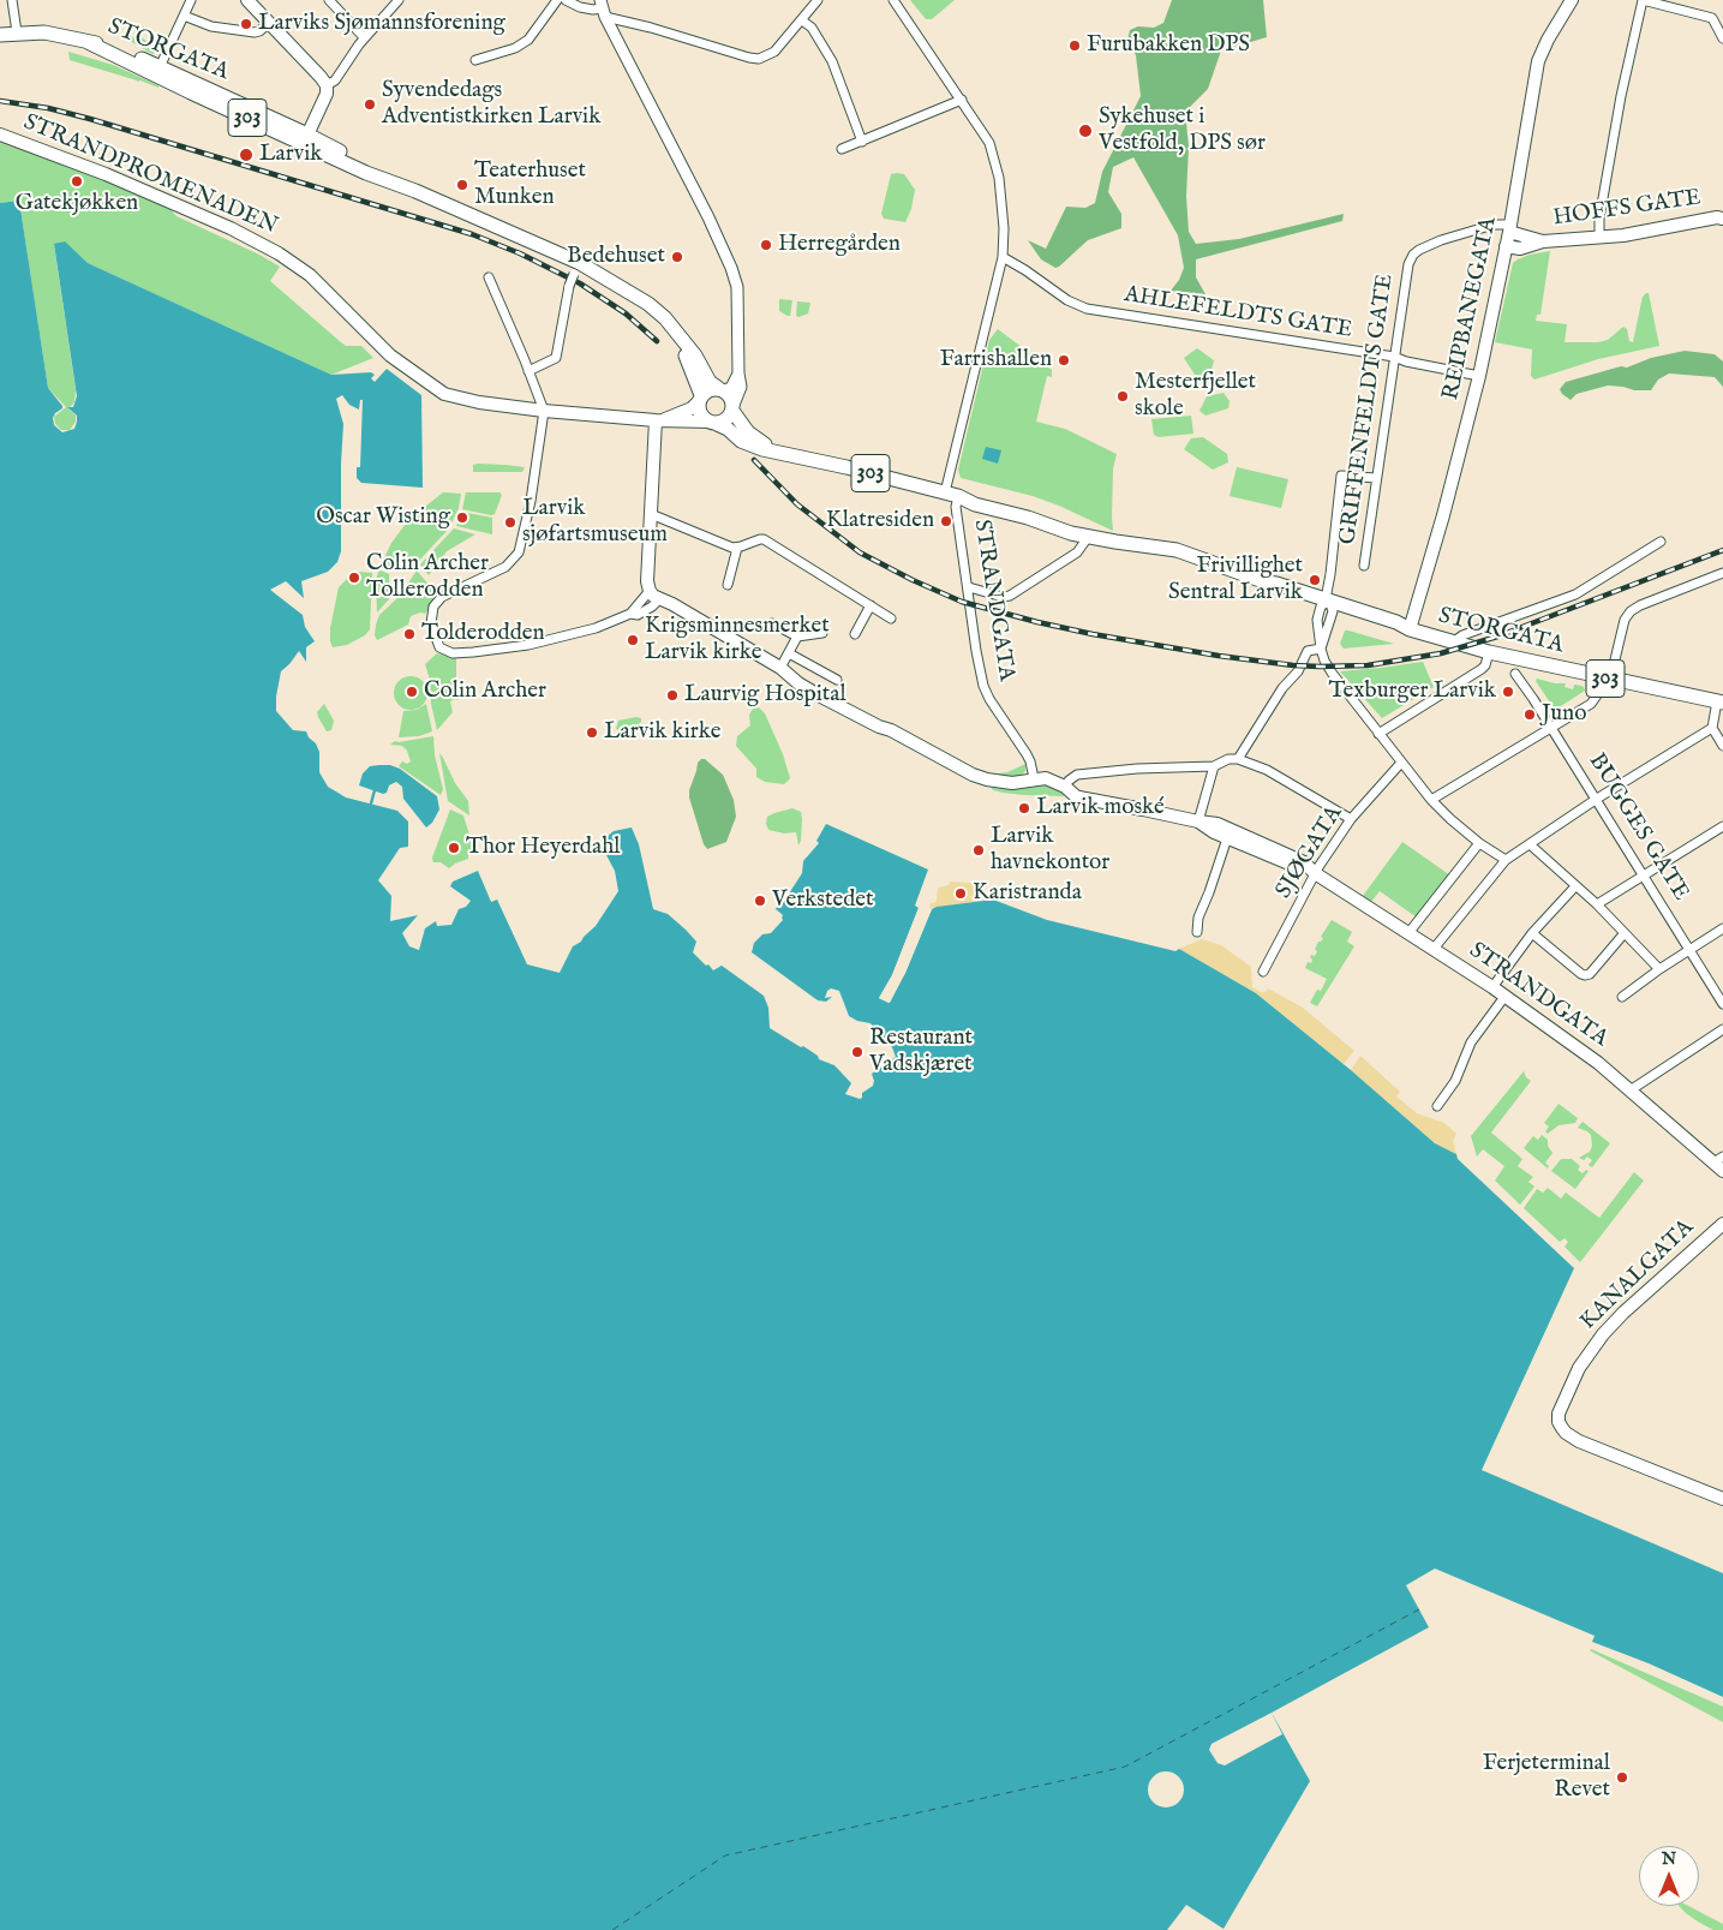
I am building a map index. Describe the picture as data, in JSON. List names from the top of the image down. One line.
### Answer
{"streets":{"main road":["STORGATA","303","STRANDPROMENADEN","HOFFS GATE","REIPBANEGATA","STRANDGATA","KANALGATA"],"street":["AHLEFELDTS GATE","GRIFFENFELDTS GATE","BUGGES GATE","SJØGATA"]},"crossings":[["STORGATA","303"],["STORGATA","STRANDPROMENADEN"],["STORGATA","REIPBANEGATA"],["STORGATA","STRANDGATA"],["303","STRANDPROMENADEN"],["HOFFS GATE","REIPBANEGATA"],["HOFFS GATE","GRIFFENFELDTS GATE"],["REIPBANEGATA","AHLEFELDTS GATE"],["REIPBANEGATA","GRIFFENFELDTS GATE"],["AHLEFELDTS GATE","GRIFFENFELDTS GATE"],["AHLEFELDTS GATE","STRANDGATA"],["STRANDGATA","SJØGATA"]],"places":["Larviks Sjømannsforening","Furubakken DPS","Syvendedags Adventistkirken Larvik","Sykehuset i Vestfold, DPS sør","Larvik","Gatekjøkken","Teaterhuset Munken","Herregården","Bedehuset","Farrishallen","Mesterfjellet skole","Oscar Wisting","Klatresiden","Larvik sjøfartsmuseum","Colin Archer Tollerodden","Frivillighet Sentral Larvik","Tolderodden","Krigsminnesmerket Larvik kirke","Colin Archer","Texburger Larvik","Laurvig Hospital","Juno","Larvik kirke","Larvik moské","Thor Heyerdahl","Larvik havnekontor","Karistranda","Verkstedet","Restaurant Vadskjæret","Ferjeterminal Revet"],"north":"top"}
